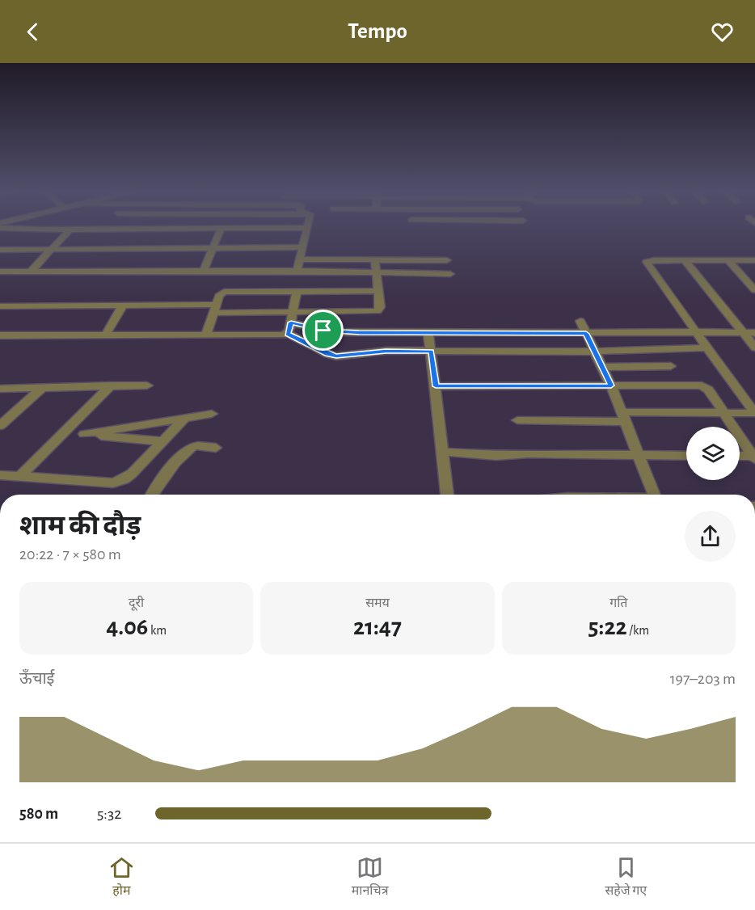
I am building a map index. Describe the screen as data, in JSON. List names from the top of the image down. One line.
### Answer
{"page":{"header":"Tempo","heading":["शाम की दौड़","20:22 · 7 × 580 m"],"stats":[["दूरी","4.06 km"],["समय","21:47"],["गति","5:22 /km"]],"chart":["ऊँचाई","197–203 m"],"list":[{"name":"580 m","note":"5:32"}],"tabs":["होम","मानचित्र","सहेजे गए"]}}
